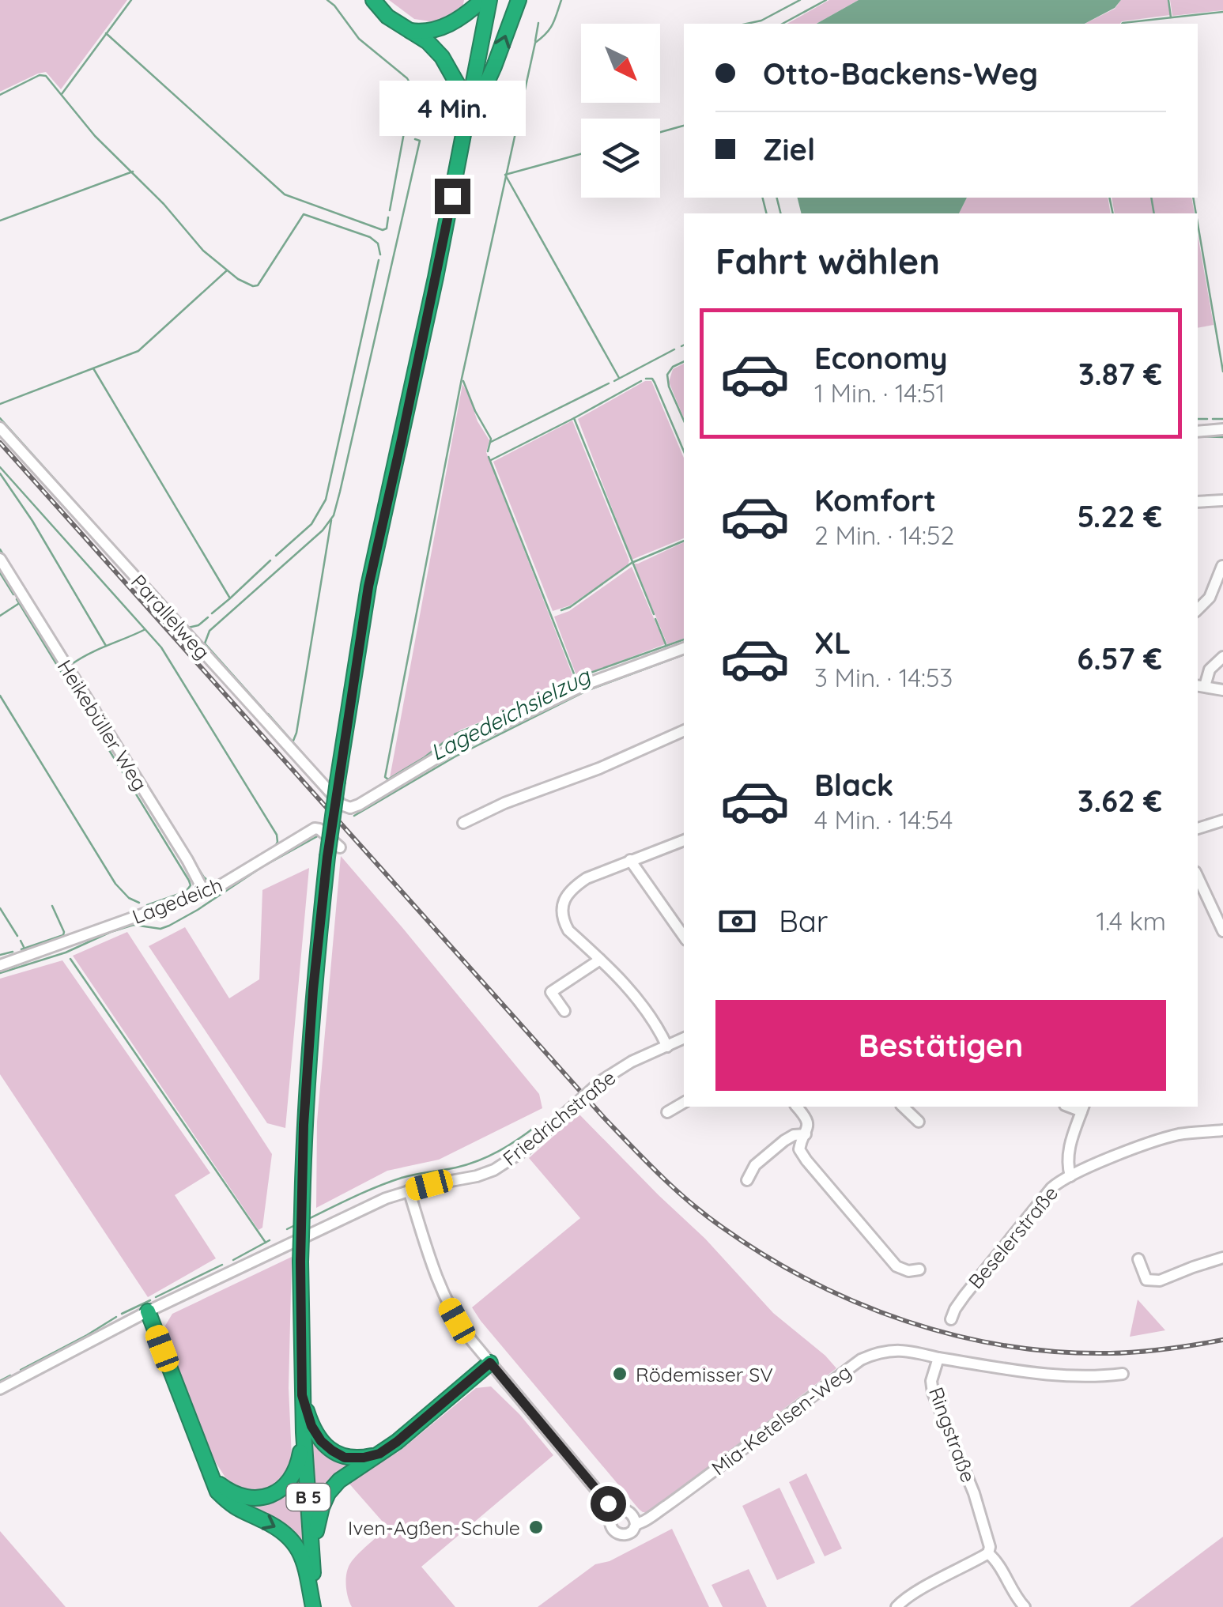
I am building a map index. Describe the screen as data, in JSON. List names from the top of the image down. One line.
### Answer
{"streets":{"highway":["B 5"],"street":["Parallelweg","Heikebüller Weg","Lagedeich","Friedrichstraße","Beselerstraße","Mia-Ketelsen-Weg","Ringstraße"]},"crossings":[["Heikebüller Weg","Lagedeich"],["Mia-Ketelsen-Weg","Ringstraße"]],"water":["Lagedeichsielzug"],"places":["Rödemisser SV","Iven-Agßen-Schule"],"north":"bottom right","page":{"banner":["Otto-Backens-Weg","Ziel"],"bubble":"4 Min.","heading":"Fahrt wählen","list":[{"name":"Economy","note":"1 Min. · 14:51","value":"3.87 €"},{"name":"Komfort","note":"2 Min. · 14:52","value":"5.22 €"},{"name":"XL","note":"3 Min. · 14:53","value":"6.57 €"},{"name":"Black","note":"4 Min. · 14:54","value":"3.62 €"}],"pay":["Bar","1.4 km"],"buttons":"Bestätigen"}}
